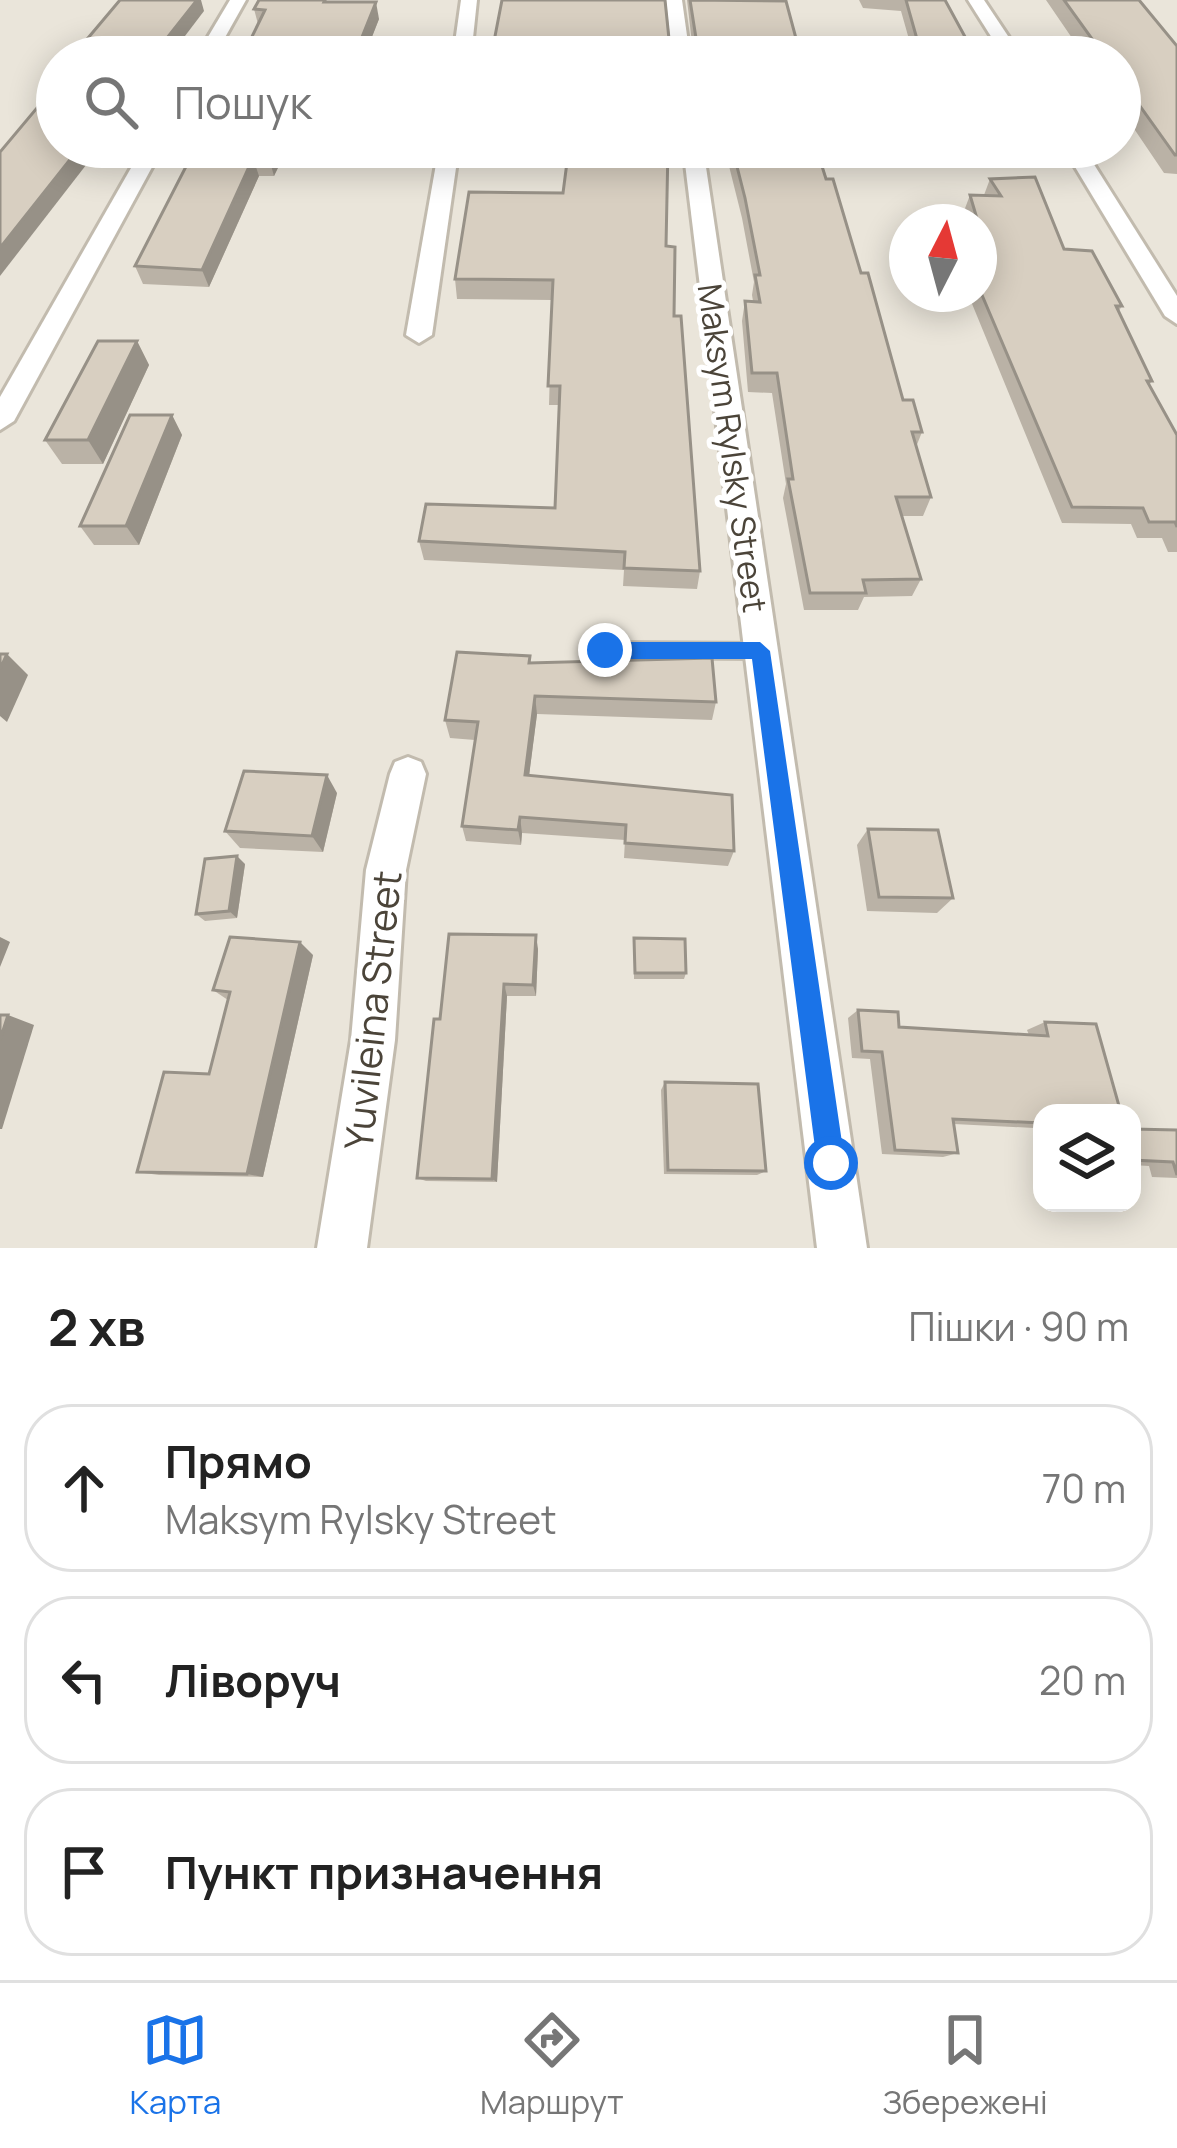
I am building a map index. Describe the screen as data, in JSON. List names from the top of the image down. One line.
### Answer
{"streets":{"street":["Maksym Rylsky Street","Yuvileina Street"]},"north":"top","page":{"search":"Пошук","heading":["2 хв","Пішки · 90 m"],"list":[["Прямо","Maksym Rylsky Street","70 m"],["Ліворуч","20 m"],"Пункт призначення"],"nav":["Карта","Маршрут","Збережені"]}}
